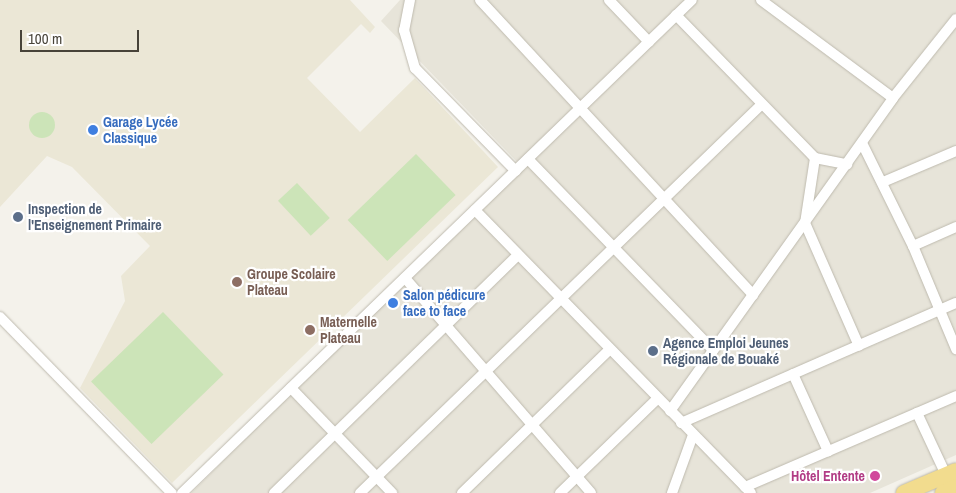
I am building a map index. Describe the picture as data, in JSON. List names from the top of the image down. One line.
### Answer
{"places":["Garage Lycée Classique","Inspection de l'Enseignement Primaire","Groupe Scolaire Plateau","Salon pédicure face to face","Maternelle Plateau","Agence Emploi Jeunes Régionale de Bouaké","Hôtel Entente"],"scale_bar":"100 m"}
